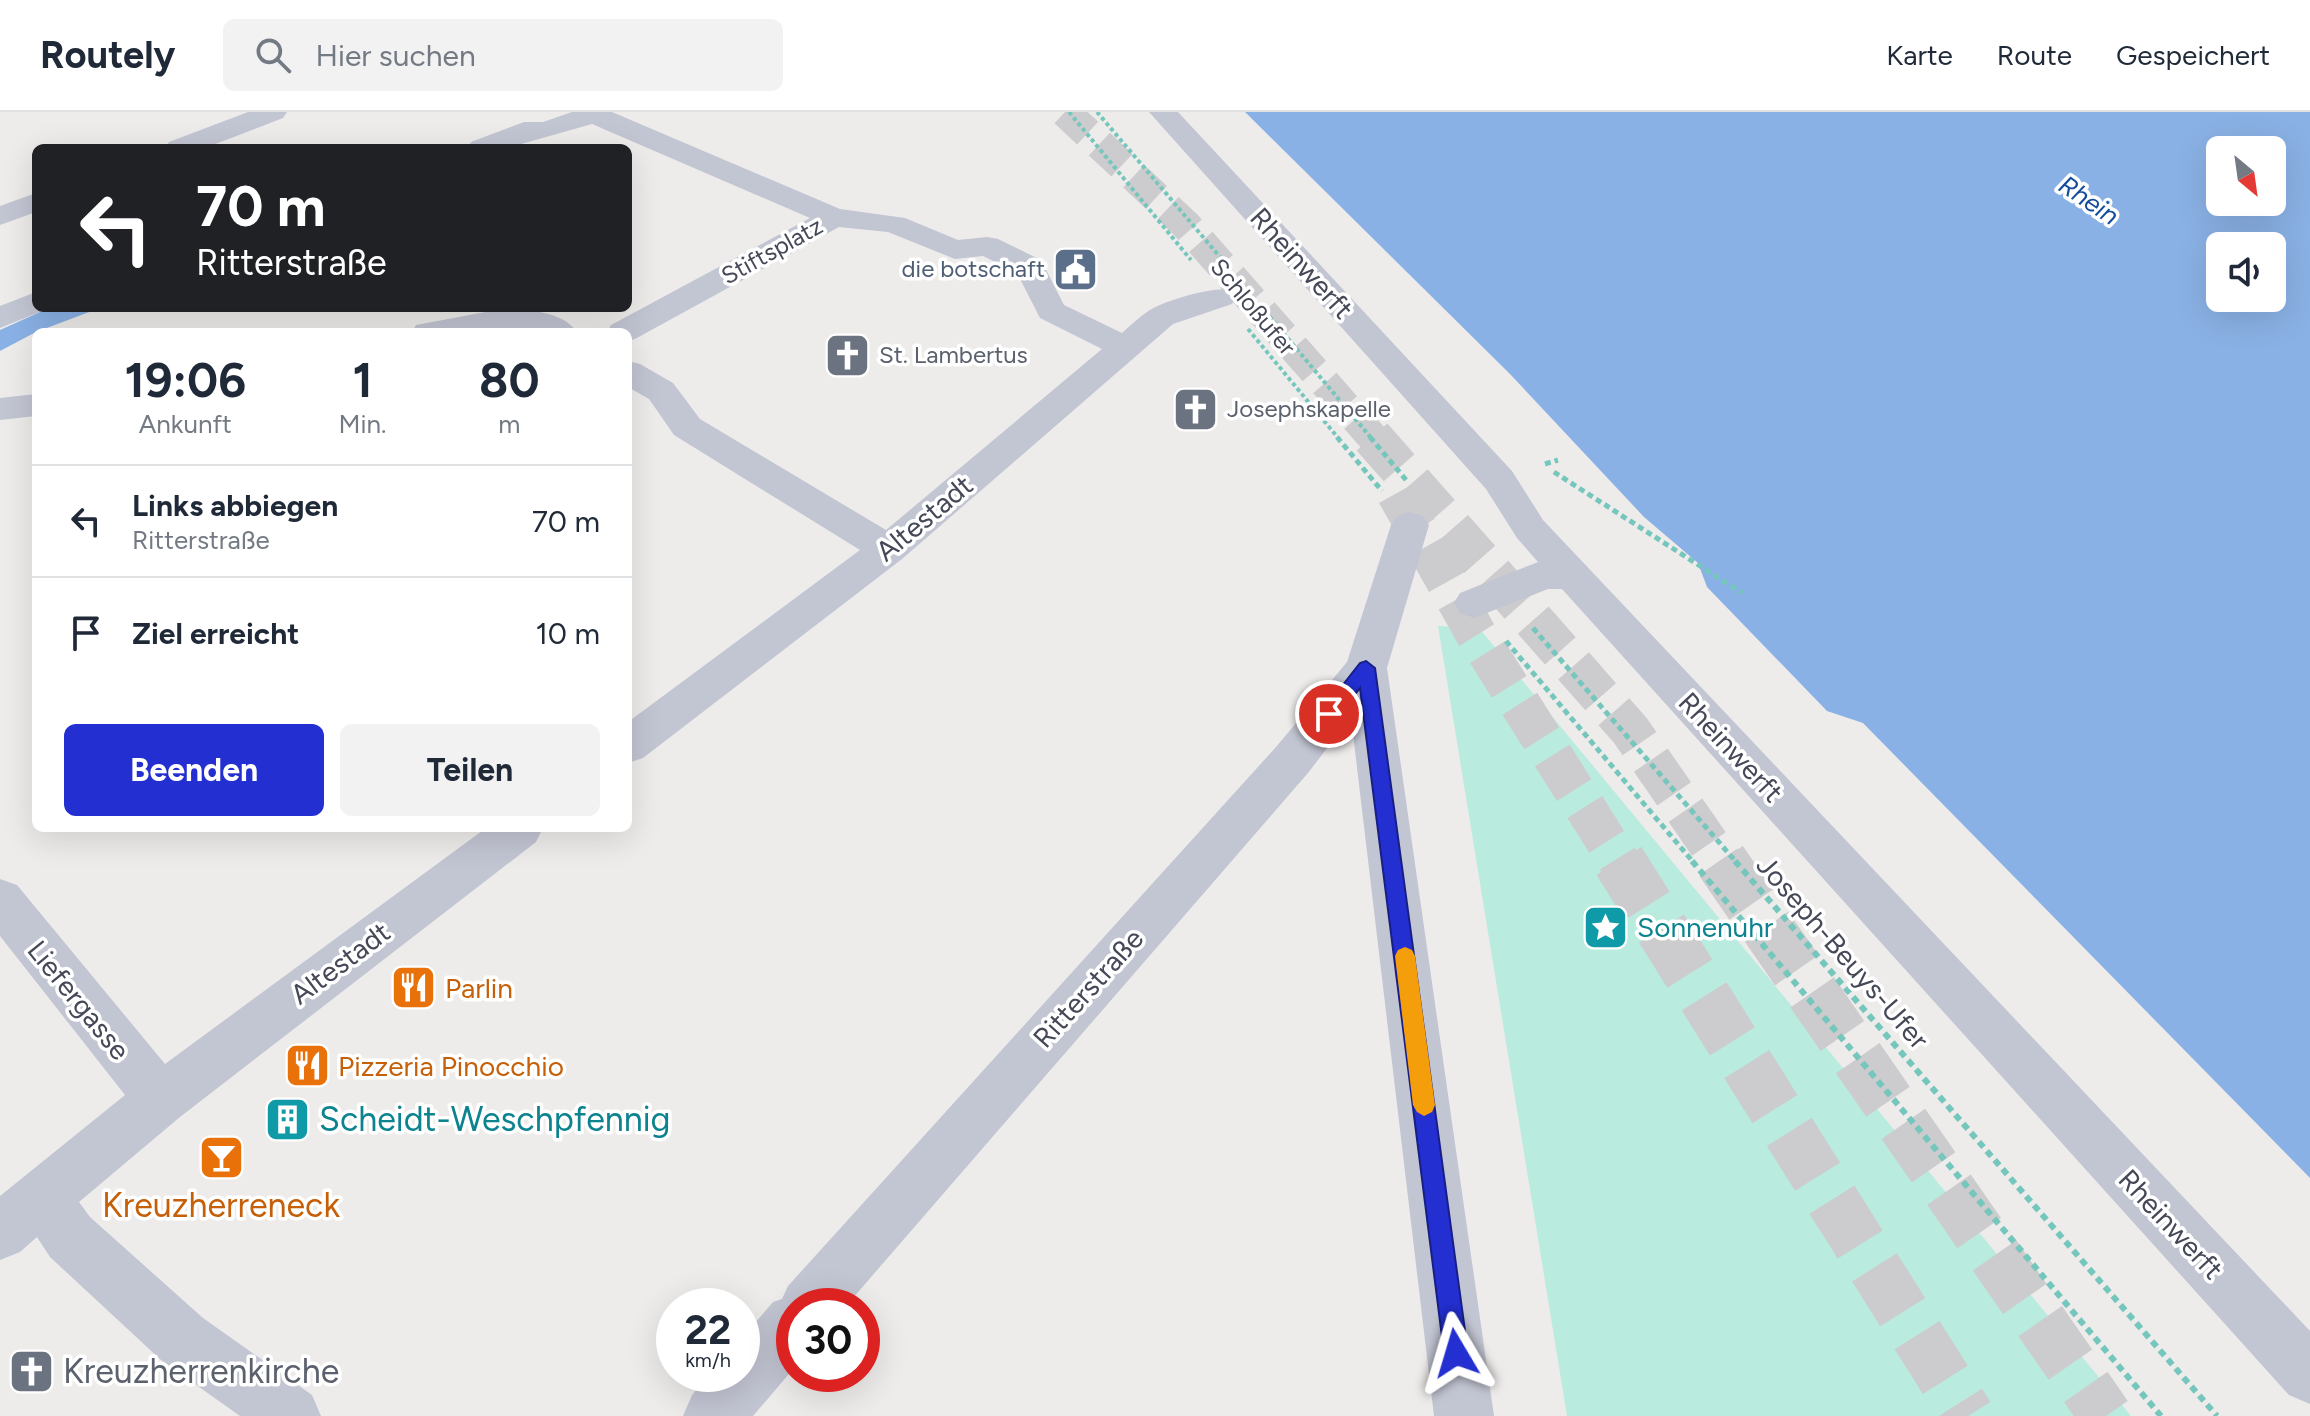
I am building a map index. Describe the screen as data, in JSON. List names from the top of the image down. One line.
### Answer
{"streets":{"street":["Stiftsplatz","Rheinwerft","Altestadt","Ritterstraße","Liefergasse"],"path":["Schloßufer","Joseph-Beuys-Ufer"]},"crossings":[["Stiftsplatz","Altestadt"],["Schloßufer","Altestadt"],["Altestadt","Liefergasse"]],"water":["Rhein"],"places":{"public building":["die botschaft"],"church":["St. Lambertus","Josephskapelle","Kreuzherrenkirche"],"place":["Sonnenuhr"],"restaurant":["Parlin","Pizzeria Pinocchio"],"building":["Scheidt-Weschpfennig"],"bar":["Kreuzherreneck"]},"north":"bottom right","page":{"header":"Routely","search":"Hier suchen","nav":["Karte","Route","Gespeichert"],"turn":["70 m","Ritterstraße"],"eta":["19:06","Ankunft","1","Min.","80","m"],"list":[{"name":"Links abbiegen","note":"Ritterstraße","value":"70 m"},{"name":"Ziel erreicht","value":"10 m"}],"buttons":["Beenden","Teilen"],"speed":"22 km/h","limit":"30"}}
